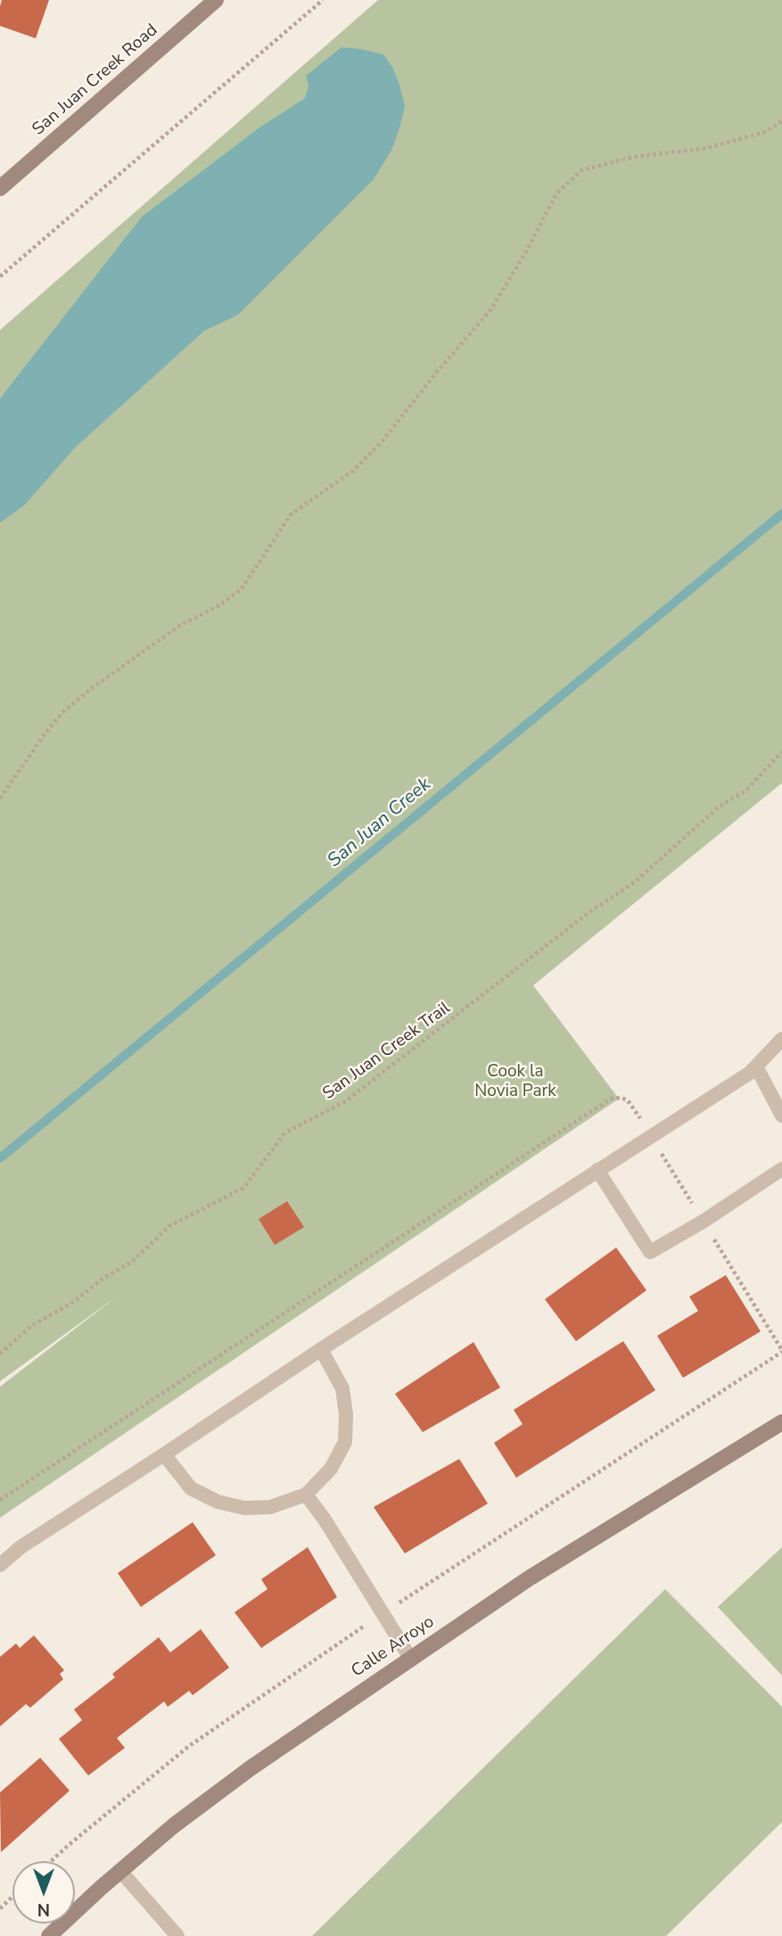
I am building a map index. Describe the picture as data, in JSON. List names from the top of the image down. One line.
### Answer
{"streets":{"main road":["San Juan Creek Road","Calle Arroyo"],"path":["San Juan Creek Trail"]},"water":["San Juan Creek"],"parks":["Cook la Novia Park"],"north":"bottom"}
